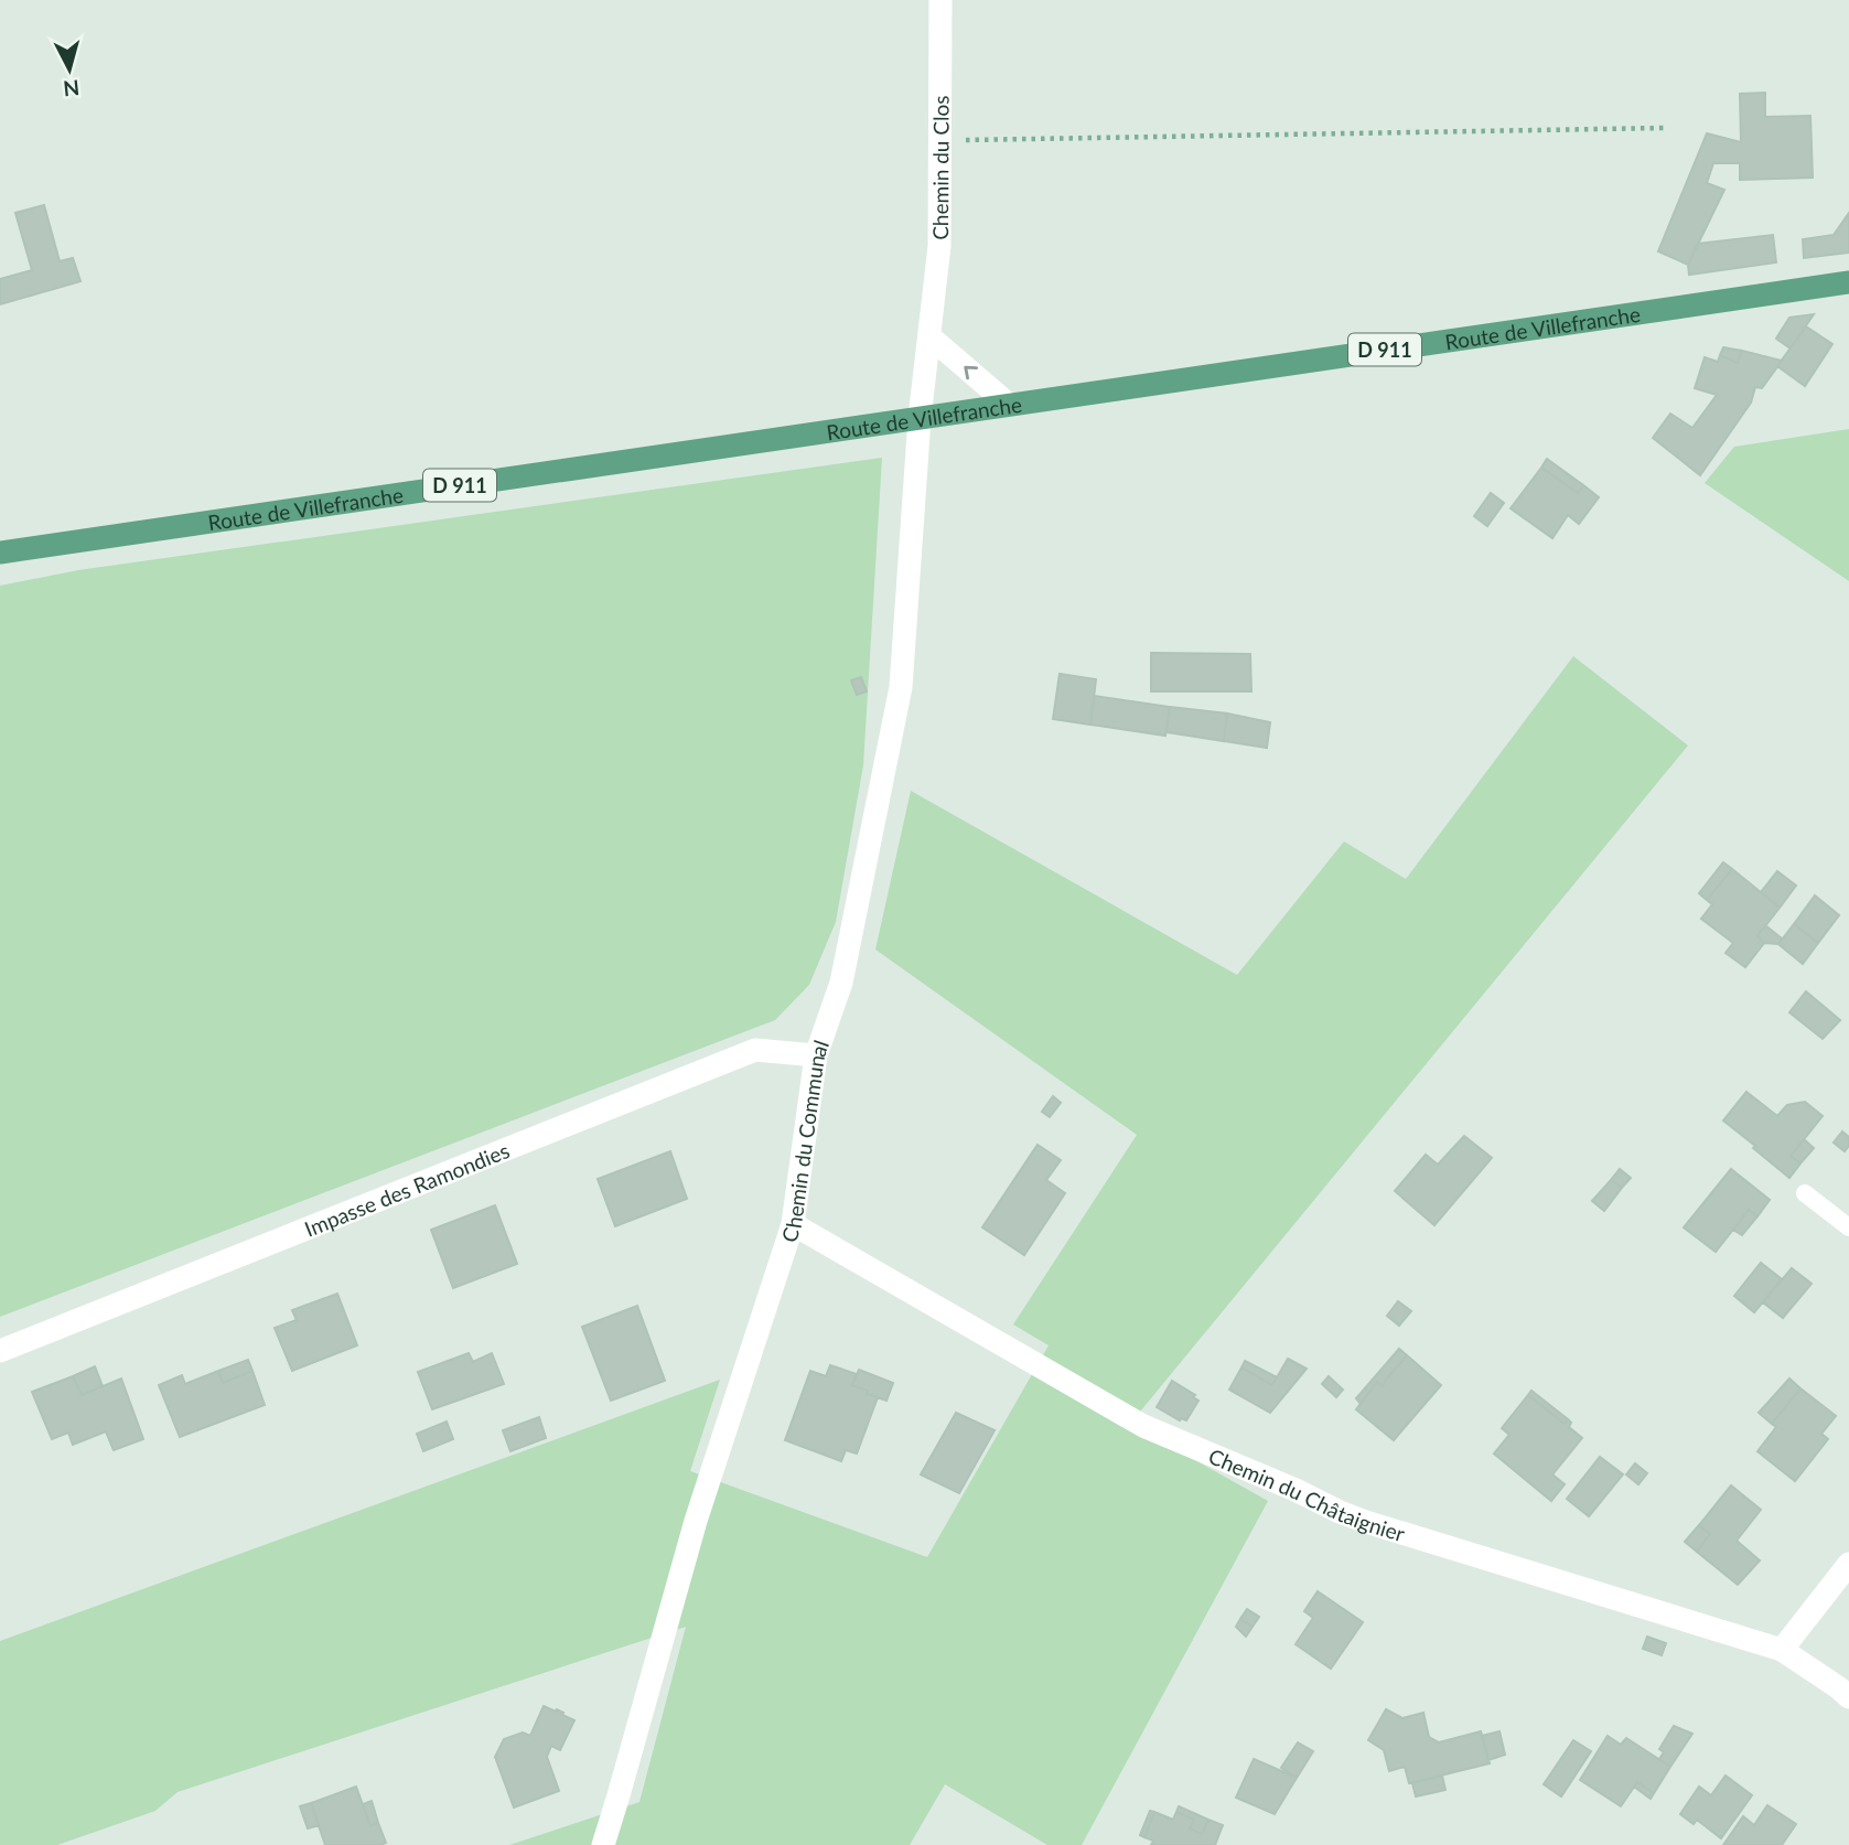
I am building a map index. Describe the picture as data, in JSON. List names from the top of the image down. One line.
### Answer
{"streets":{"main road":["Route de Villefranche","D 911"],"street":["Chemin du Clos","Chemin du Communal","Impasse des Ramondies","Chemin du Châtaignier"]},"crossings":[["Chemin du Clos","Route de Villefranche"],["Chemin du Clos","Chemin du Communal"],["Route de Villefranche","Chemin du Communal"],["Chemin du Communal","Impasse des Ramondies"],["Chemin du Communal","Chemin du Châtaignier"]],"north":"bottom"}
